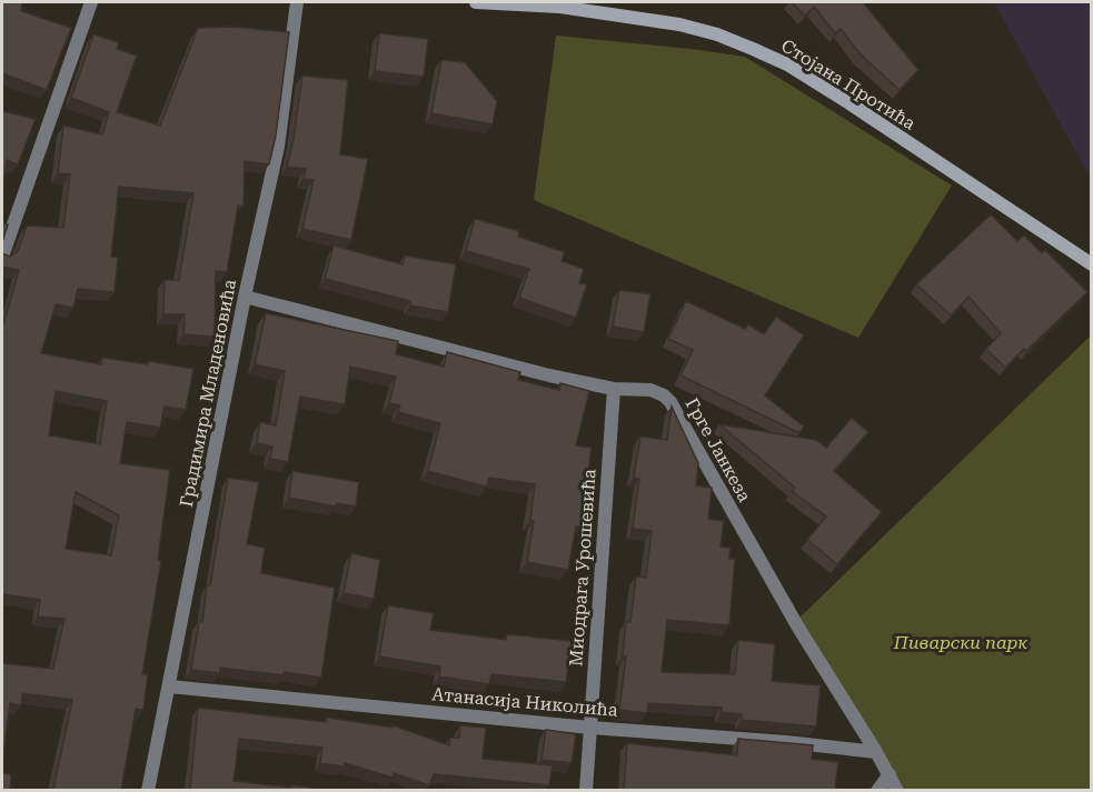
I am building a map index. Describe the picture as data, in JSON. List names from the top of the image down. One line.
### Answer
{"streets":{"main road":["Стојана Протића"],"street":["Градимира Младеновића","Грге Јанкеза","Миодрага Урошевића","Атанасија Николића"]},"crossings":[["Градимира Младеновића","Грге Јанкеза"],["Градимира Младеновића","Атанасија Николића"],["Грге Јанкеза","Миодрага Урошевића"],["Грге Јанкеза","Атанасија Николића"],["Миодрага Урошевића","Атанасија Николића"]],"parks":["Пиварски парк"]}
